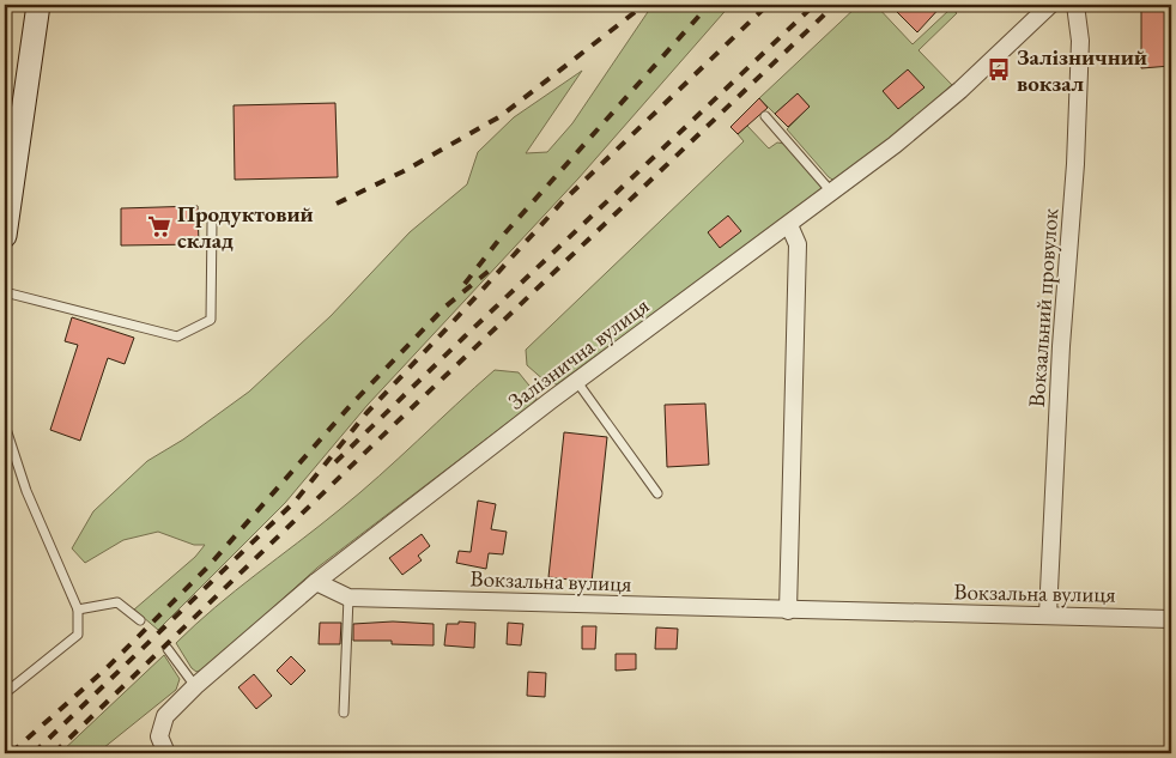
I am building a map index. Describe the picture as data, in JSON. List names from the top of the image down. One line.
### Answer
{"streets":{"street":["Вокзальний провулок","Залізнична вулиця","Вокзальна вулиця"]},"crossings":[["Вокзальний провулок","Вокзальна вулиця"],["Залізнична вулиця","Вокзальна вулиця"]],"places":{"bus stop":["Залізничний вокзал"],"supermarket":["Продуктовий склад"]}}
